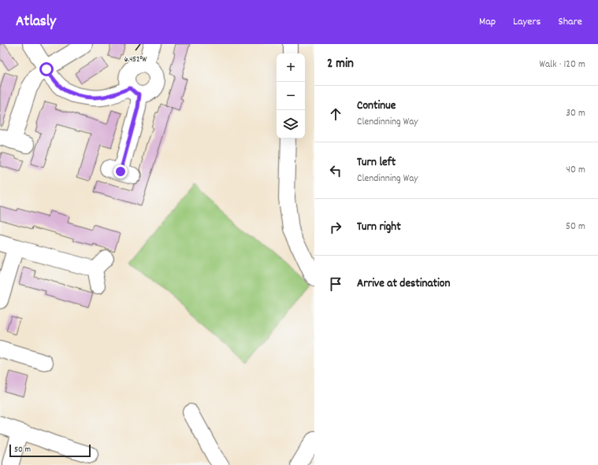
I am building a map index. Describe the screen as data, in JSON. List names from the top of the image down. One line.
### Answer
{"scale_bar":"50 m","page":{"header":"Atlasly","nav":["Map","Layers","Share"],"heading":["2 min","Walk · 120 m"],"map_buttons":["+","−"],"list":[["Continue","Clendinning Way","30 m"],["Turn left","Clendinning Way","40 m"],["Turn right","50 m"],"Arrive at destination"],"scale":"50 m"},"coordinates":["6.452°W"]}
